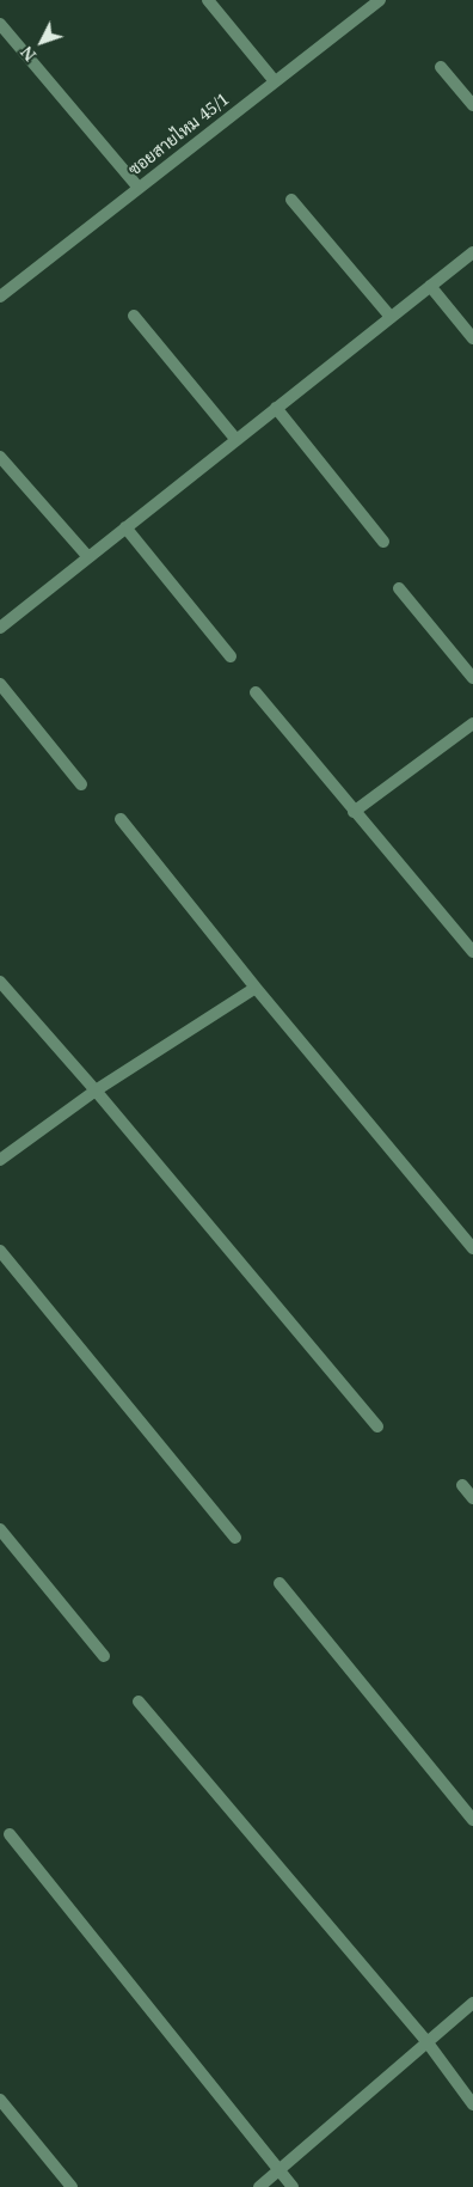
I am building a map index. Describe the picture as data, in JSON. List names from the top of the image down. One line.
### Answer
{"streets":{"street":["ซอยสายไหม 45/1"]},"north":"bottom left"}
